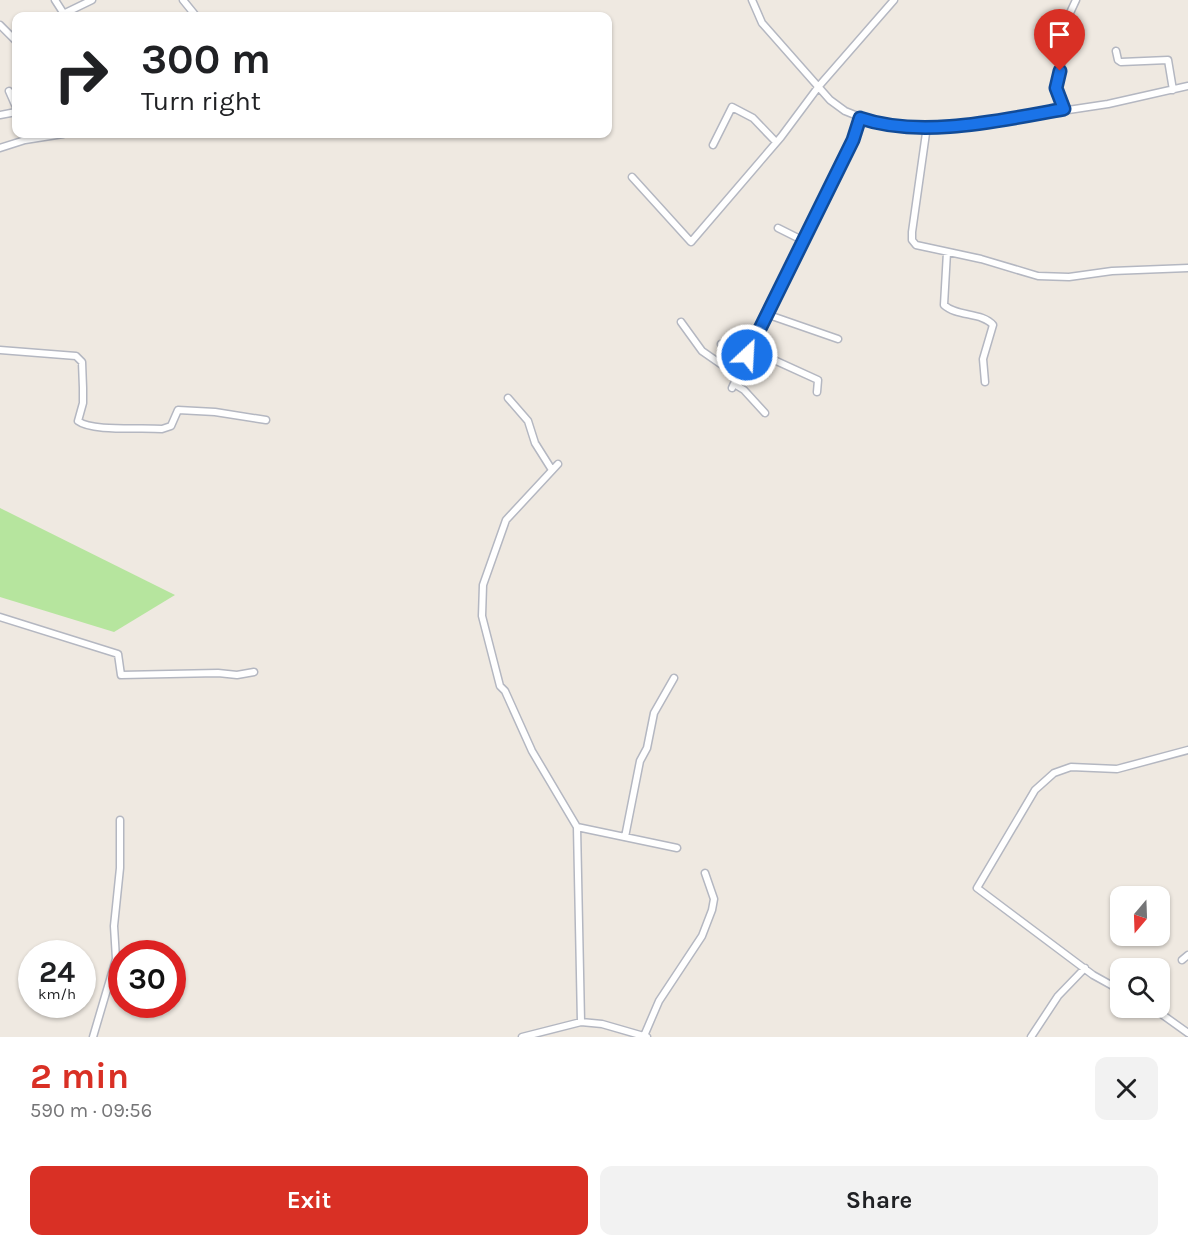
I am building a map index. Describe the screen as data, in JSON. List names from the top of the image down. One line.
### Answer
{"north":"bottom","page":{"turn":["300 m","Turn right"],"speed":"24 km/h","limit":"30","heading":["2 min","590 m · 09:56"],"buttons":["Exit","Share"]}}
